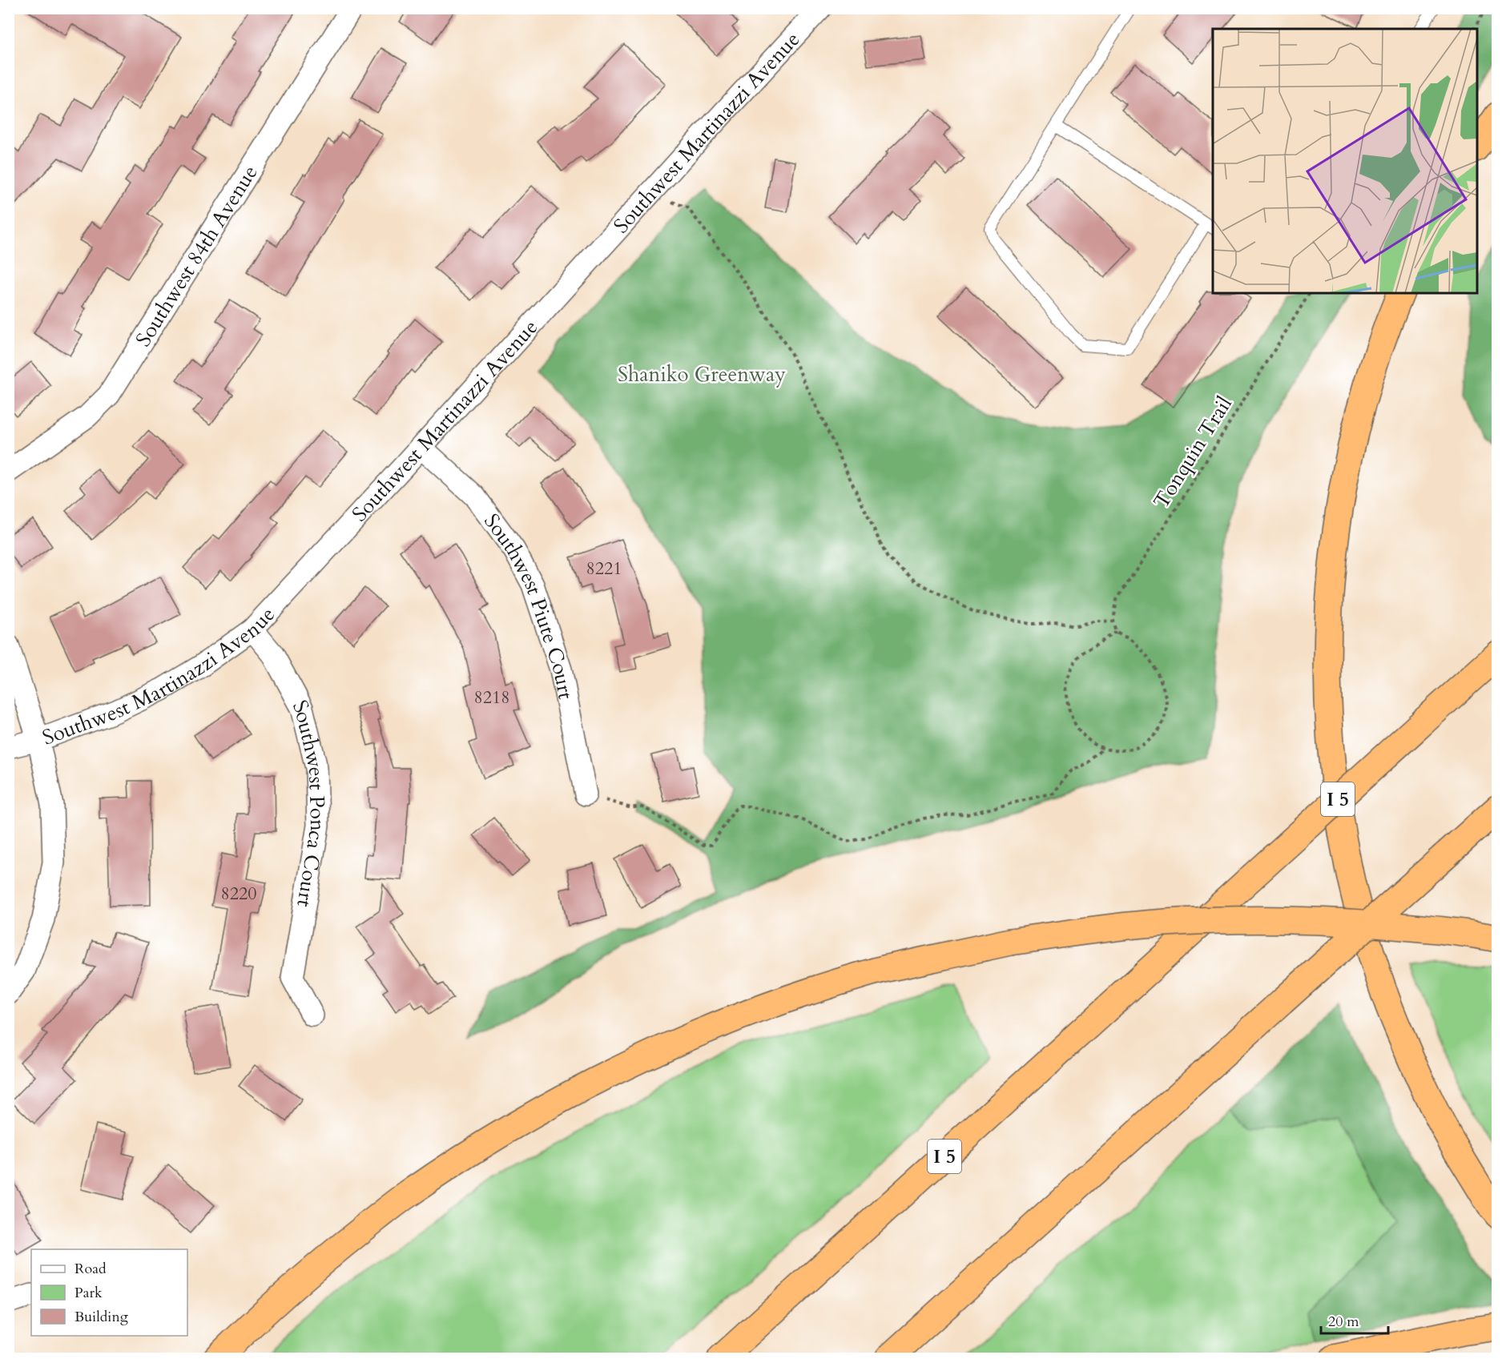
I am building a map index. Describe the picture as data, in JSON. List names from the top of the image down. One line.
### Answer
{"streets":{"highway":["I 5"],"street":["Southwest Martinazzi Avenue","Southwest 84th Avenue","Southwest Piute Court","Southwest Ponca Court"],"path":["Tonquin Trail"]},"crossings":[["Southwest Martinazzi Avenue","Southwest Piute Court"],["Southwest Martinazzi Avenue","Southwest Ponca Court"]],"parks":["Shaniko Greenway"],"house_numbers":["8221","8218","8220"],"legend":["Road","Park","Building"],"scale_bar":"20 m"}
